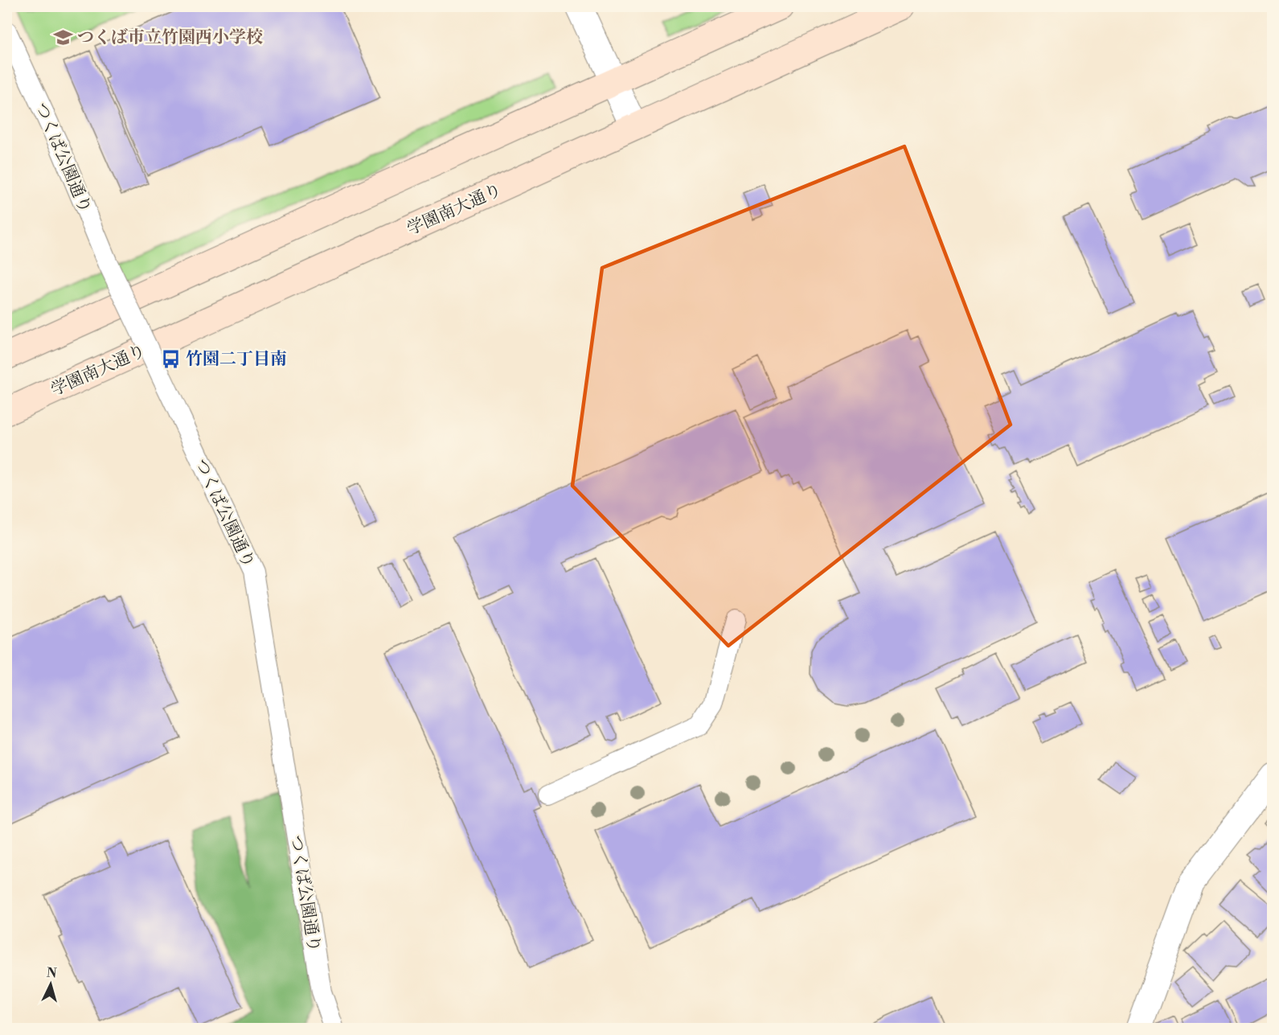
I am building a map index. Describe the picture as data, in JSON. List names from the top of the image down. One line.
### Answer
{"streets":{"main road":["学園南大通り"],"street":["つくば公園通り"]},"places":{"school or university":["つくば市立竹園西小学校"],"bus stop":["竹園二丁目南"]},"north":"top"}
